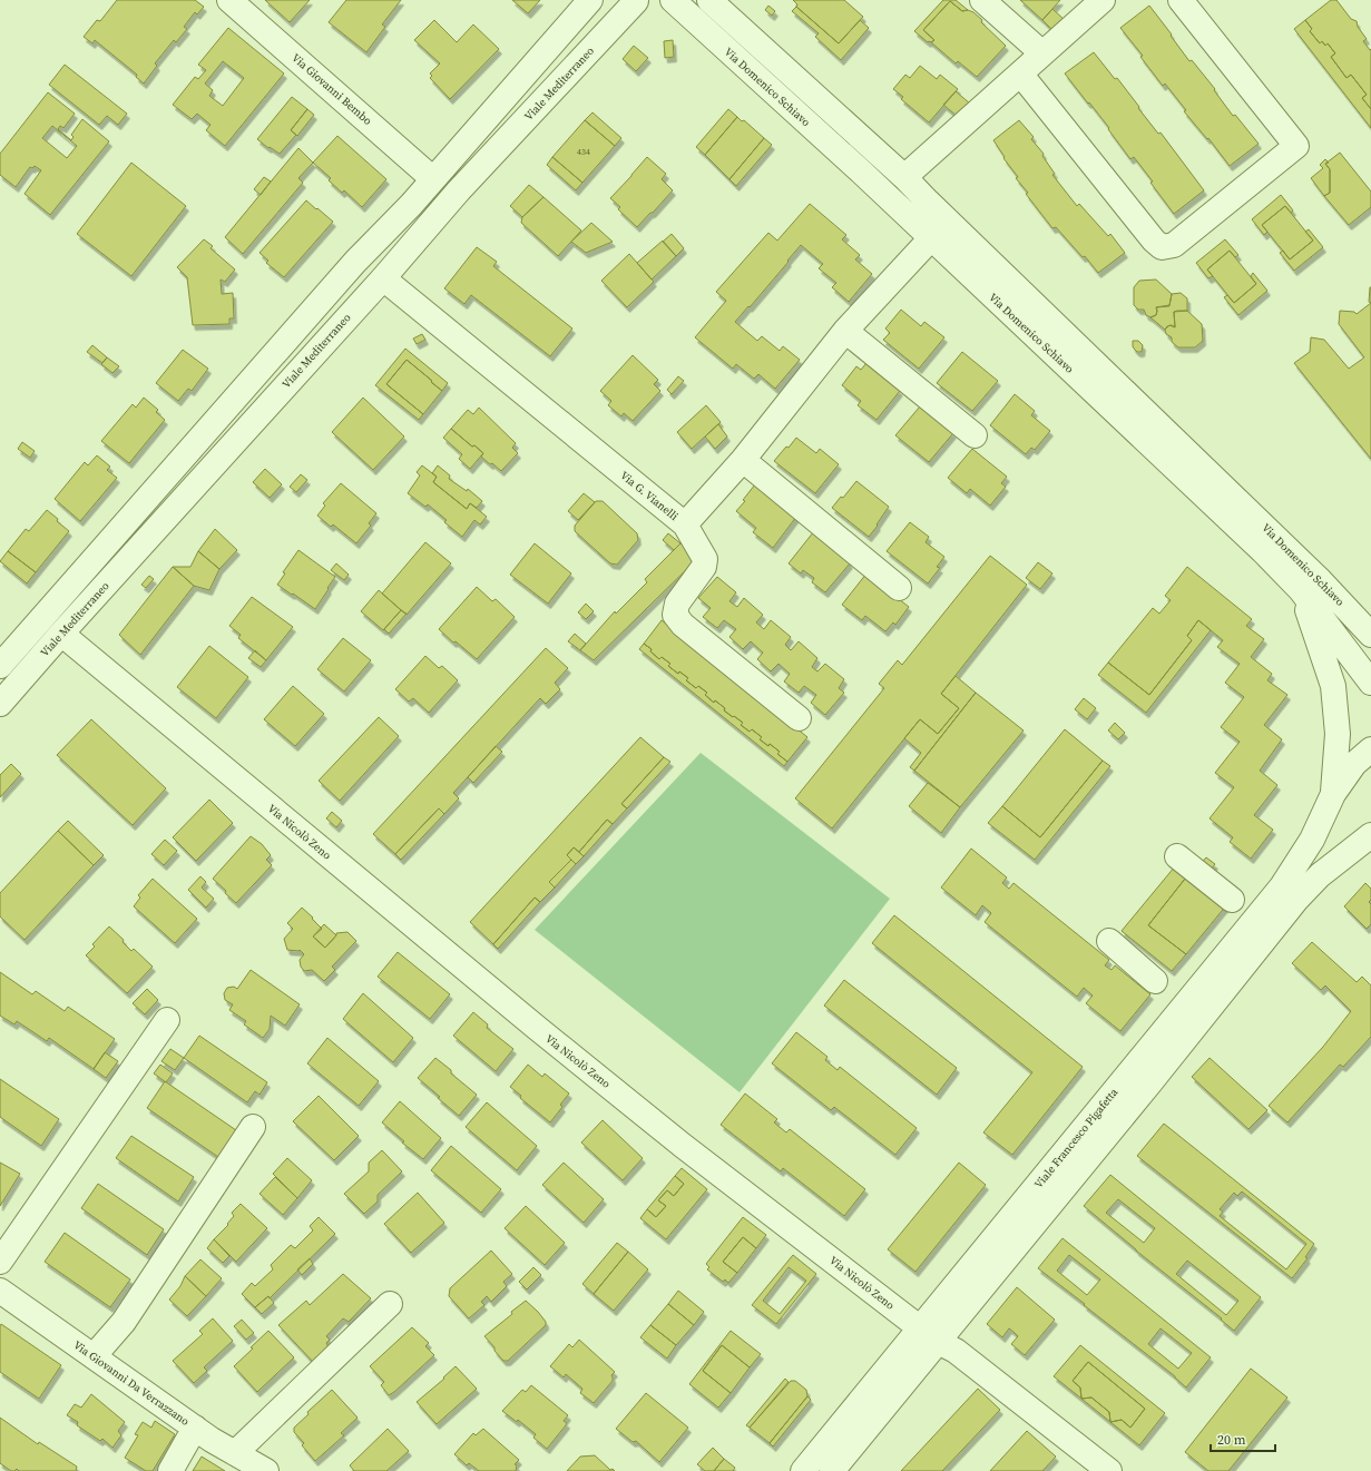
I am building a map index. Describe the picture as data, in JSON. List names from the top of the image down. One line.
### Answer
{"streets":{"street":["Viale Mediterraneo","Via Domenico Schiavo","Via Giovanni Bembo","Via G. Vianelli","Via Nicolò Zeno","Viale Francesco Pigafetta","Via Giovanni Da Verrazzano"]},"crossings":[["Viale Mediterraneo","Via G. Vianelli"],["Viale Mediterraneo","Via Nicolò Zeno"],["Via Domenico Schiavo","Via G. Vianelli"],["Via Domenico Schiavo","Viale Francesco Pigafetta"],["Via Nicolò Zeno","Viale Francesco Pigafetta"]],"house_numbers":["434"],"scale_bar":"20 m"}
